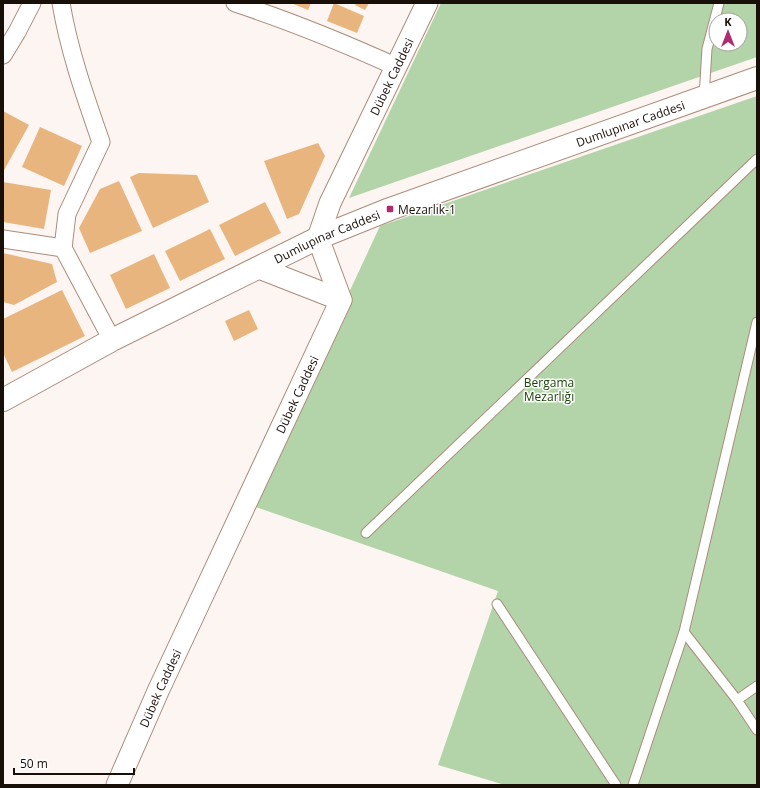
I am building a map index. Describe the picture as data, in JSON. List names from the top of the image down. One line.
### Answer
{"streets":{"main road":["Dumlupınar Caddesi"],"street":["Dübek Caddesi"]},"crossings":[["Dübek Caddesi","Dumlupınar Caddesi"]],"parks":["Bergama Mezarlığı"],"places":{"transit":["Mezarlık-1"]},"scale_bar":"50 m","north":"top"}
